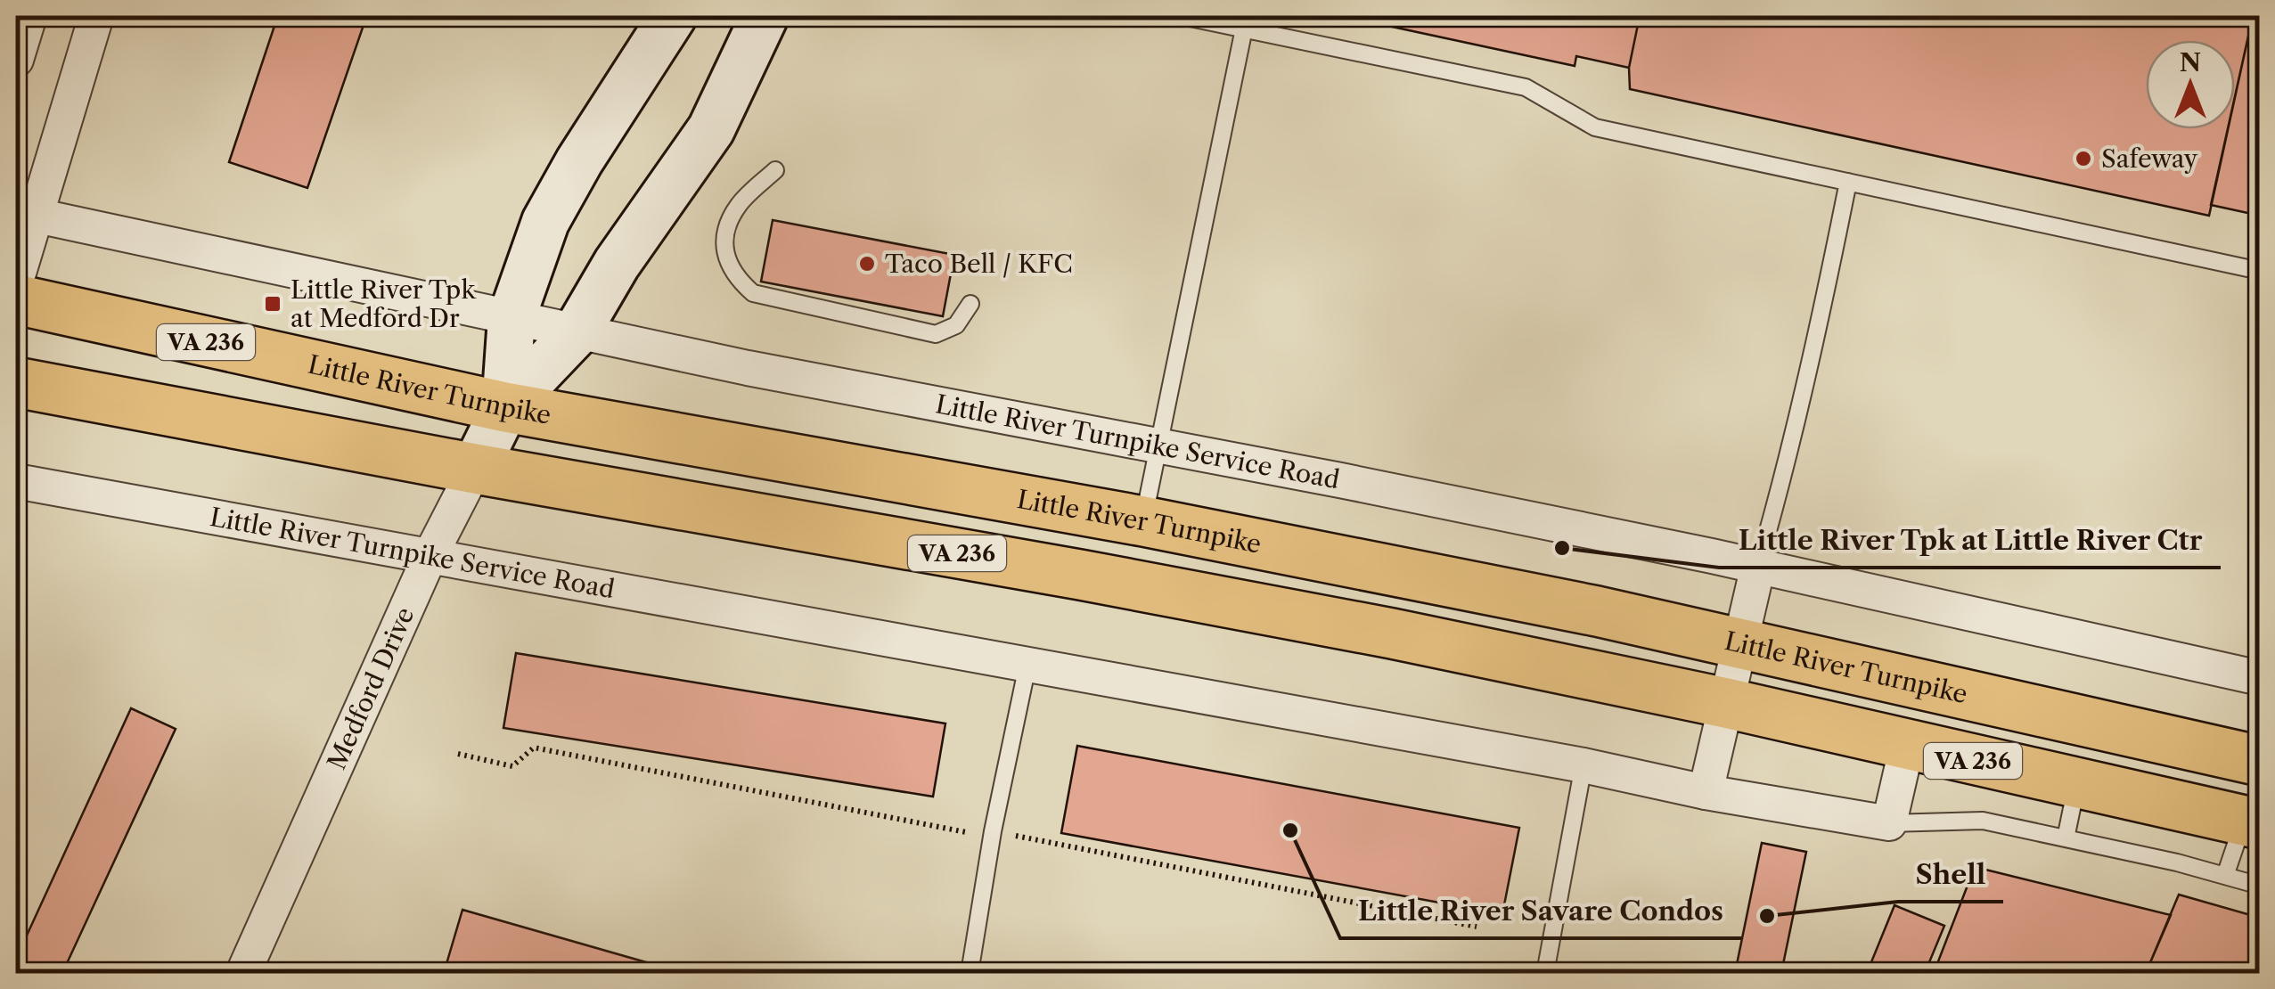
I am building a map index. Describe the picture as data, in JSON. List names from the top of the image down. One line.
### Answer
{"streets":{"main road":["VA 236","Little River Turnpike"],"street":["Little River Turnpike Service Road","Medford Drive"]},"crossings":[["VA 236","Medford Drive"],["Little River Turnpike","Medford Drive"],["Little River Turnpike Service Road","Medford Drive"]],"places":{"other":["Safeway","Taco Bell / KFC","Little River Tpk at Little River Ctr","Little River Savare Condos","Shell"],"transit":["Little River Tpk at Medford Dr"]},"north":"top"}
